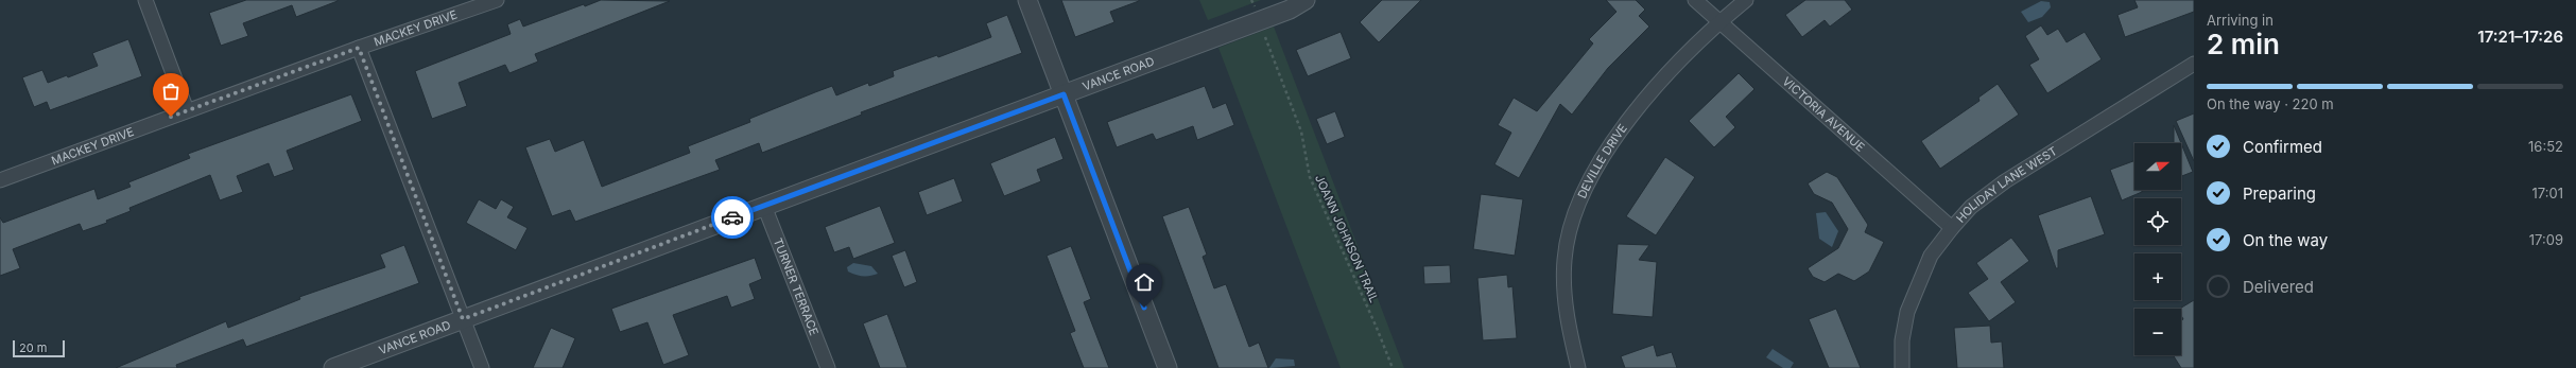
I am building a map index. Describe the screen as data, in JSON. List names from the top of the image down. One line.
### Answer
{"streets":{"street":["MACKEY DRIVE","VANCE ROAD","VICTORIA AVENUE","DEVILLE DRIVE","HOLIDAY LANE WEST","TURNER TERRACE"],"path":["JOANN JOHNSON TRAIL"]},"crossings":[["VANCE ROAD","TURNER TERRACE"],["VICTORIA AVENUE","DEVILLE DRIVE"],["VICTORIA AVENUE","HOLIDAY LANE WEST"]],"scale_bar":"20 m","north":"right","page":{"heading":["2 min","Arriving in","17:21–17:26"],"bar":"On the way · 220 m","list":[["Confirmed","16:52"],["Preparing","17:01"],["On the way","17:09"],"Delivered"],"map_buttons":["+","−"],"scale":"20 m"}}
